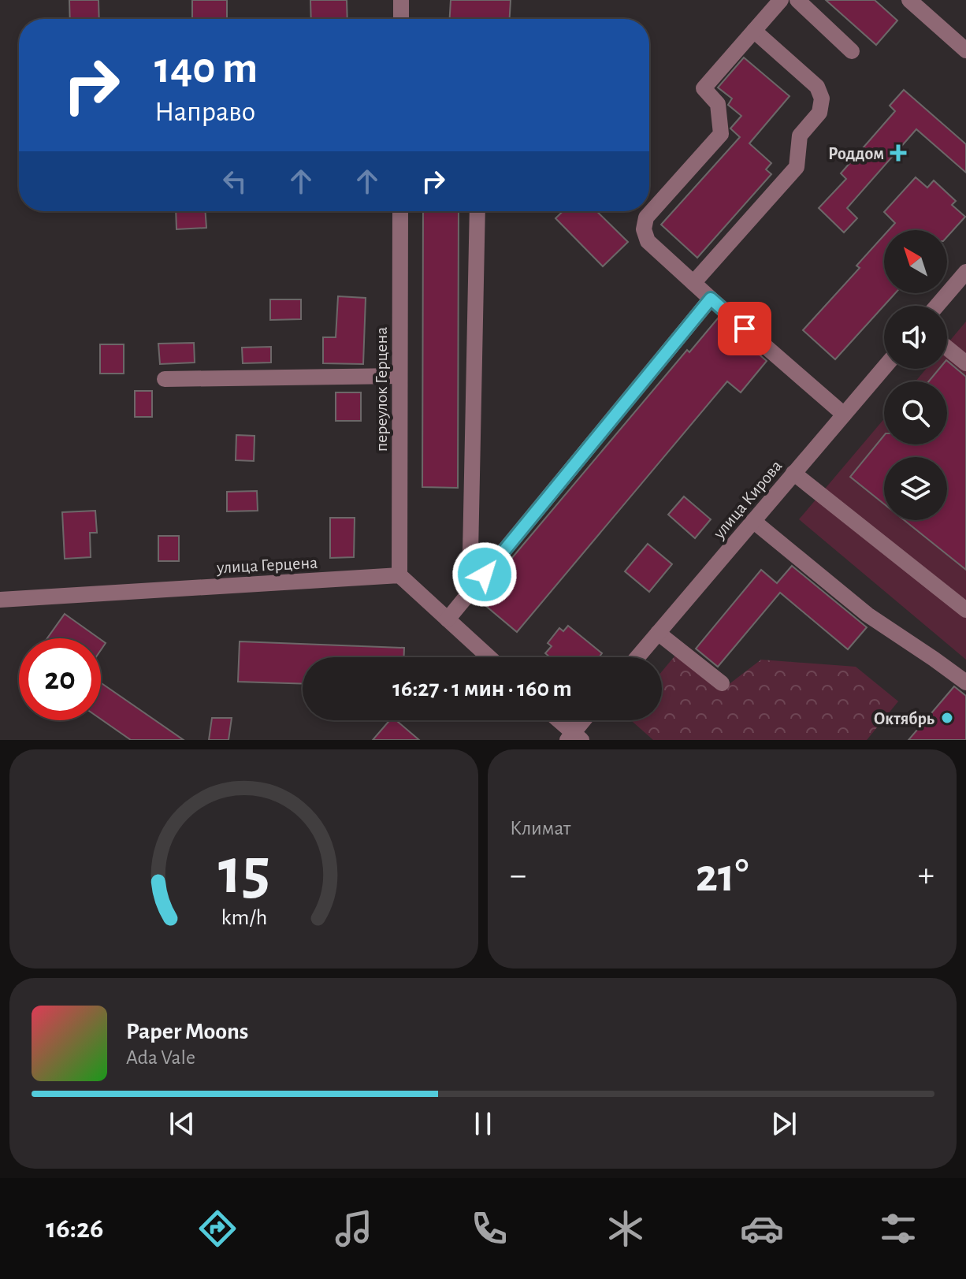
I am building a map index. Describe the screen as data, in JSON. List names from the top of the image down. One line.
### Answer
{"streets":{"street":["переулок Герцена","улица Кирова","улица Герцена"]},"crossings":[["переулок Герцена","улица Герцена"]],"places":{"health":["Роддом"],"other":["Октябрь"]},"north":"top left","page":{"turn":["140 m","Направо"],"limit":"20","trip":"16:27 · 1 мин · 160 m","tile":"Климат","heat":["−","21°","+"],"song":["Paper Moons","Ada Vale"],"tabs":"16:26","gauge":["15","km/h"]}}
